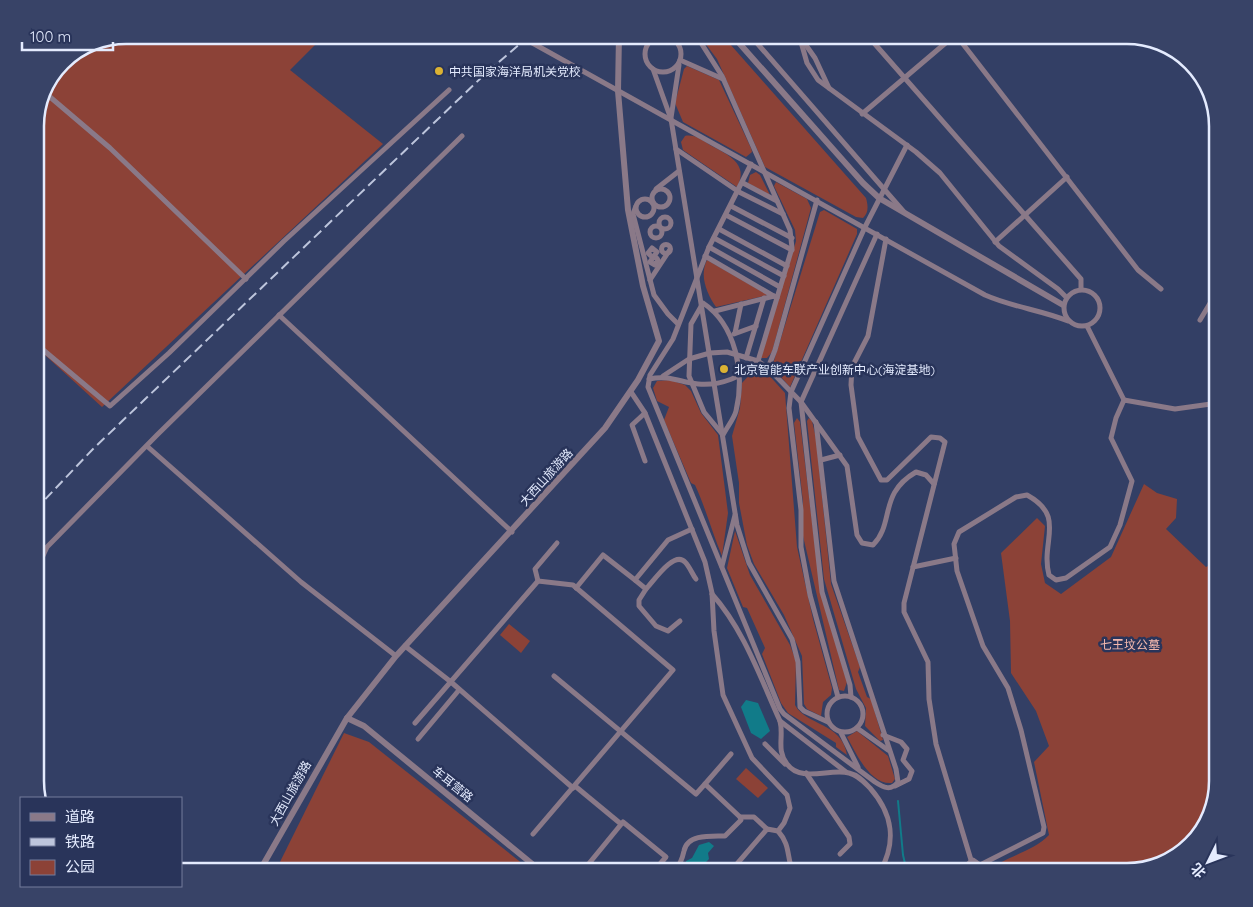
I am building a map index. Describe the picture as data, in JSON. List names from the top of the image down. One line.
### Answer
{"streets":{"street":["大西山旅游路","车耳营路"]},"crossings":[["大西山旅游路","车耳营路"]],"parks":["七王坟公墓"],"places":["中共国家海洋局机关党校","北京智能车联产业创新中心(海淀基地)"],"legend":["道路","铁路","公园"],"scale_bar":"100 m","north":"bottom left"}
